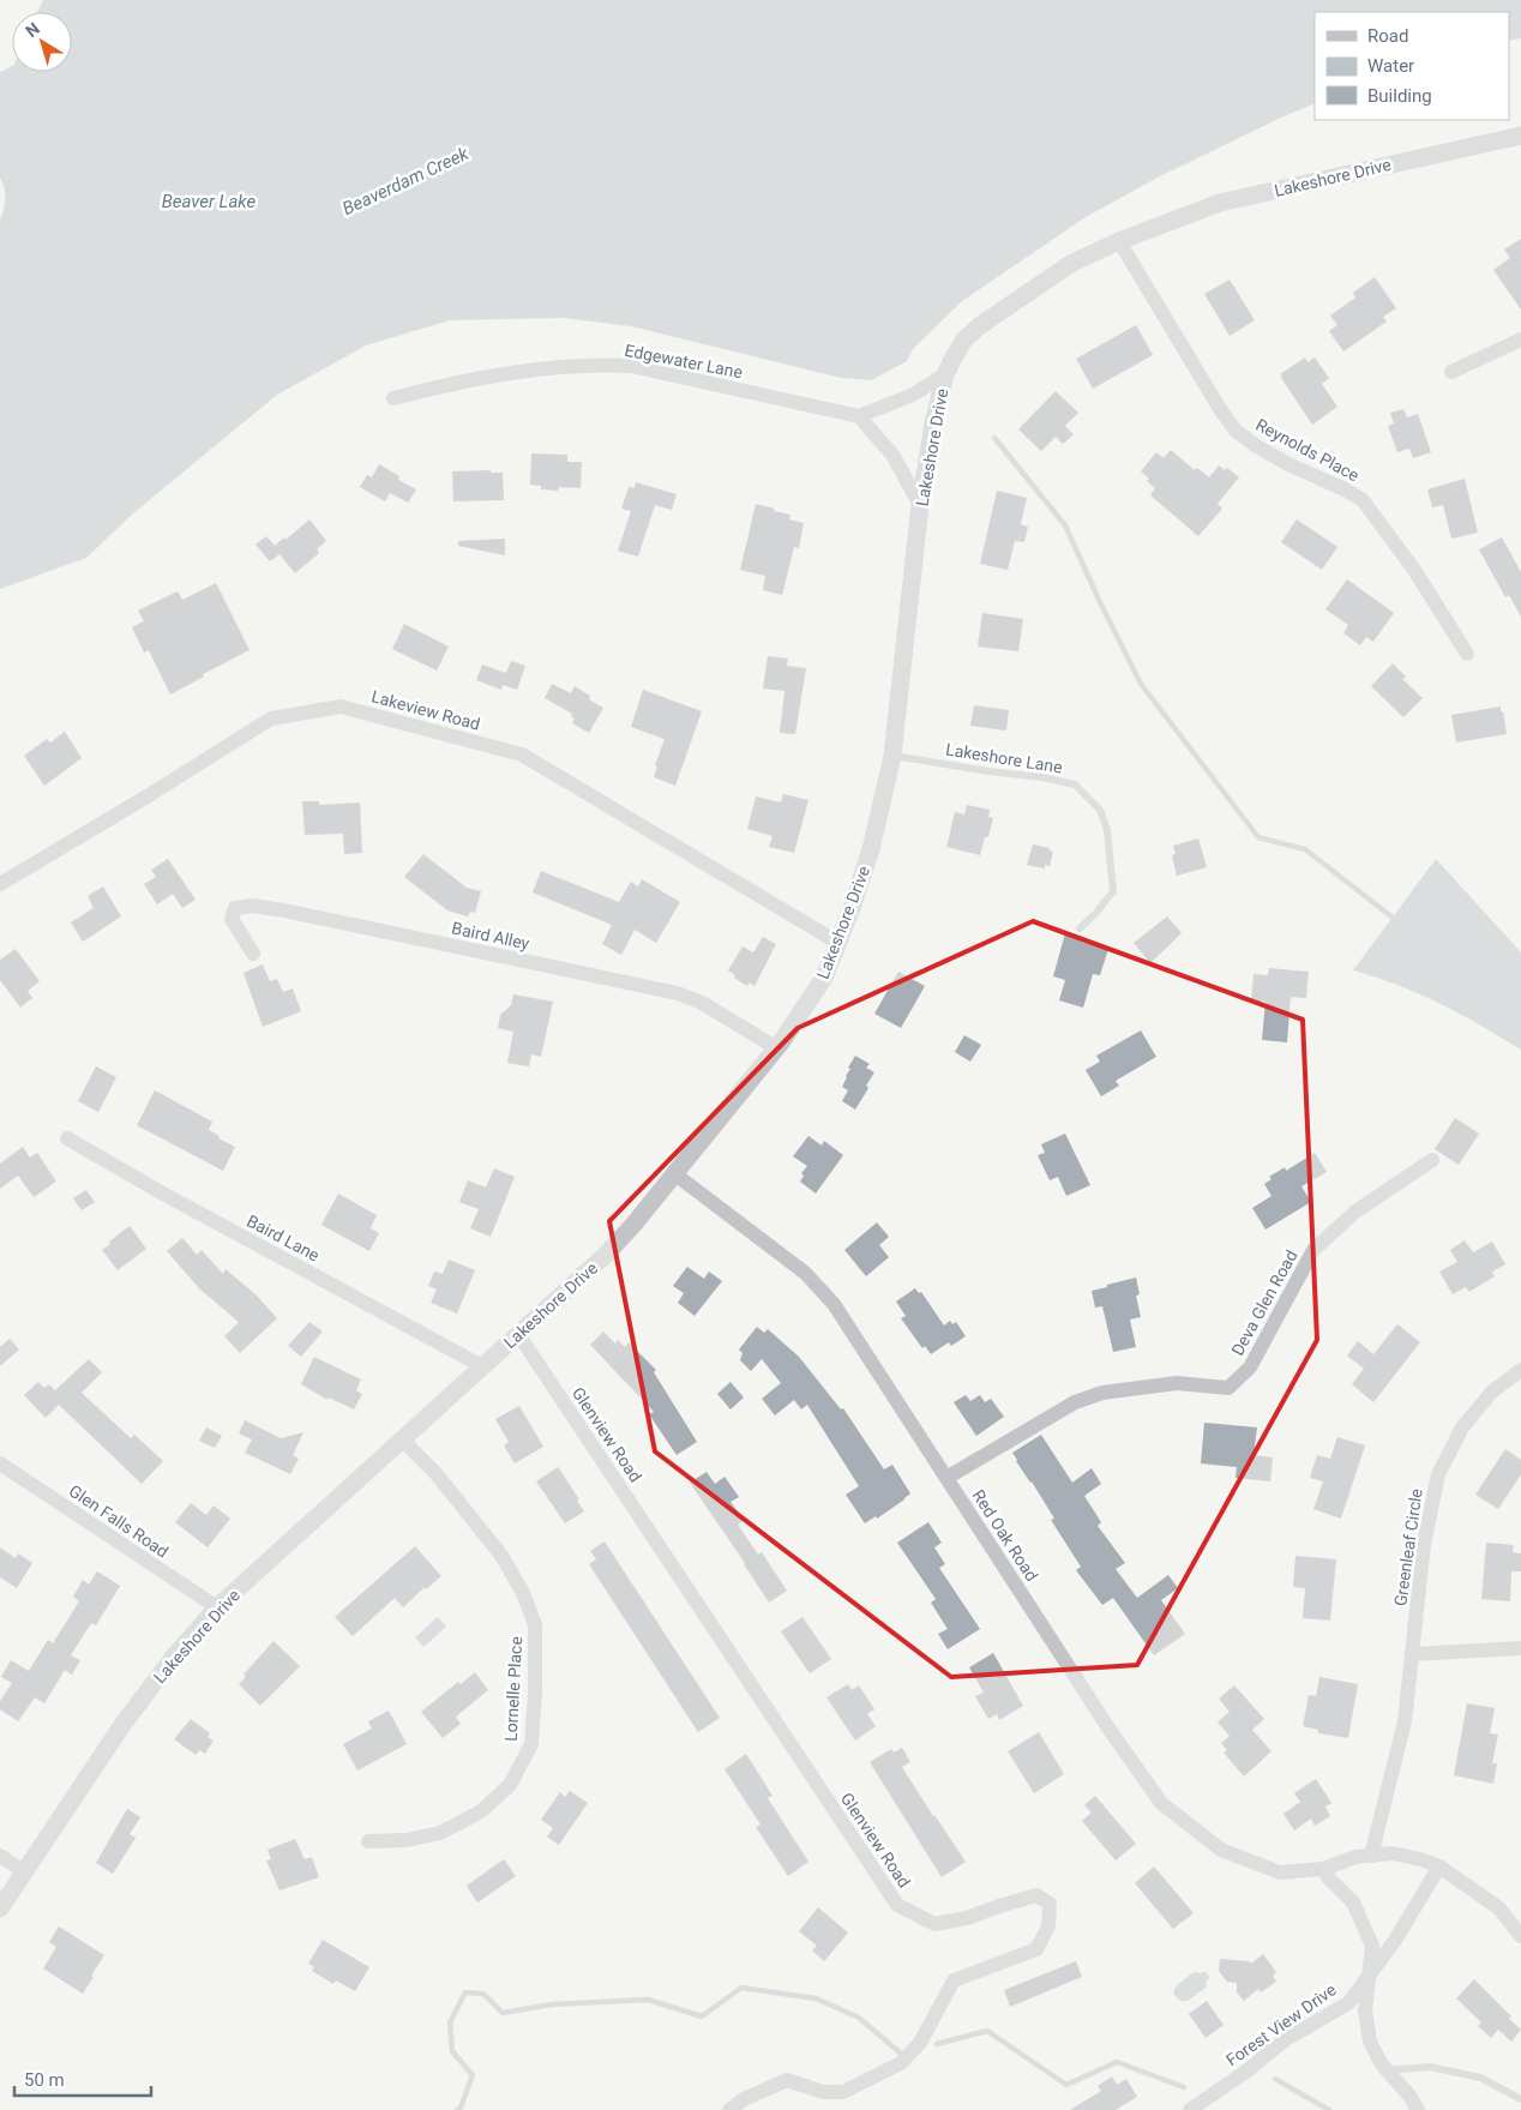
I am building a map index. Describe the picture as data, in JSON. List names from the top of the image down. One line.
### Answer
{"streets":{"street":["Lakeshore Drive","Edgewater Lane","Reynolds Place","Lakeview Road","Baird Alley","Baird Lane","Deva Glen Road","Glenview Road","Glen Falls Road","Red Oak Road","Greenleaf Circle","Lornelle Place","Forest View Drive"],"lane":["Lakeshore Lane"]},"crossings":[["Lakeshore Drive","Reynolds Place"],["Lakeshore Drive","Lakeview Road"],["Lakeshore Drive","Lakeshore Lane"],["Lakeshore Drive","Baird Alley"],["Lakeshore Drive","Baird Lane"],["Lakeshore Drive","Glenview Road"],["Lakeshore Drive","Glen Falls Road"],["Lakeshore Drive","Red Oak Road"],["Lakeshore Drive","Lornelle Place"],["Deva Glen Road","Red Oak Road"],["Red Oak Road","Greenleaf Circle"],["Red Oak Road","Forest View Drive"]],"water":["Beaverdam Creek","Beaver Lake"],"legend":["Road","Water","Building"],"scale_bar":"50 m","north":"top left"}
